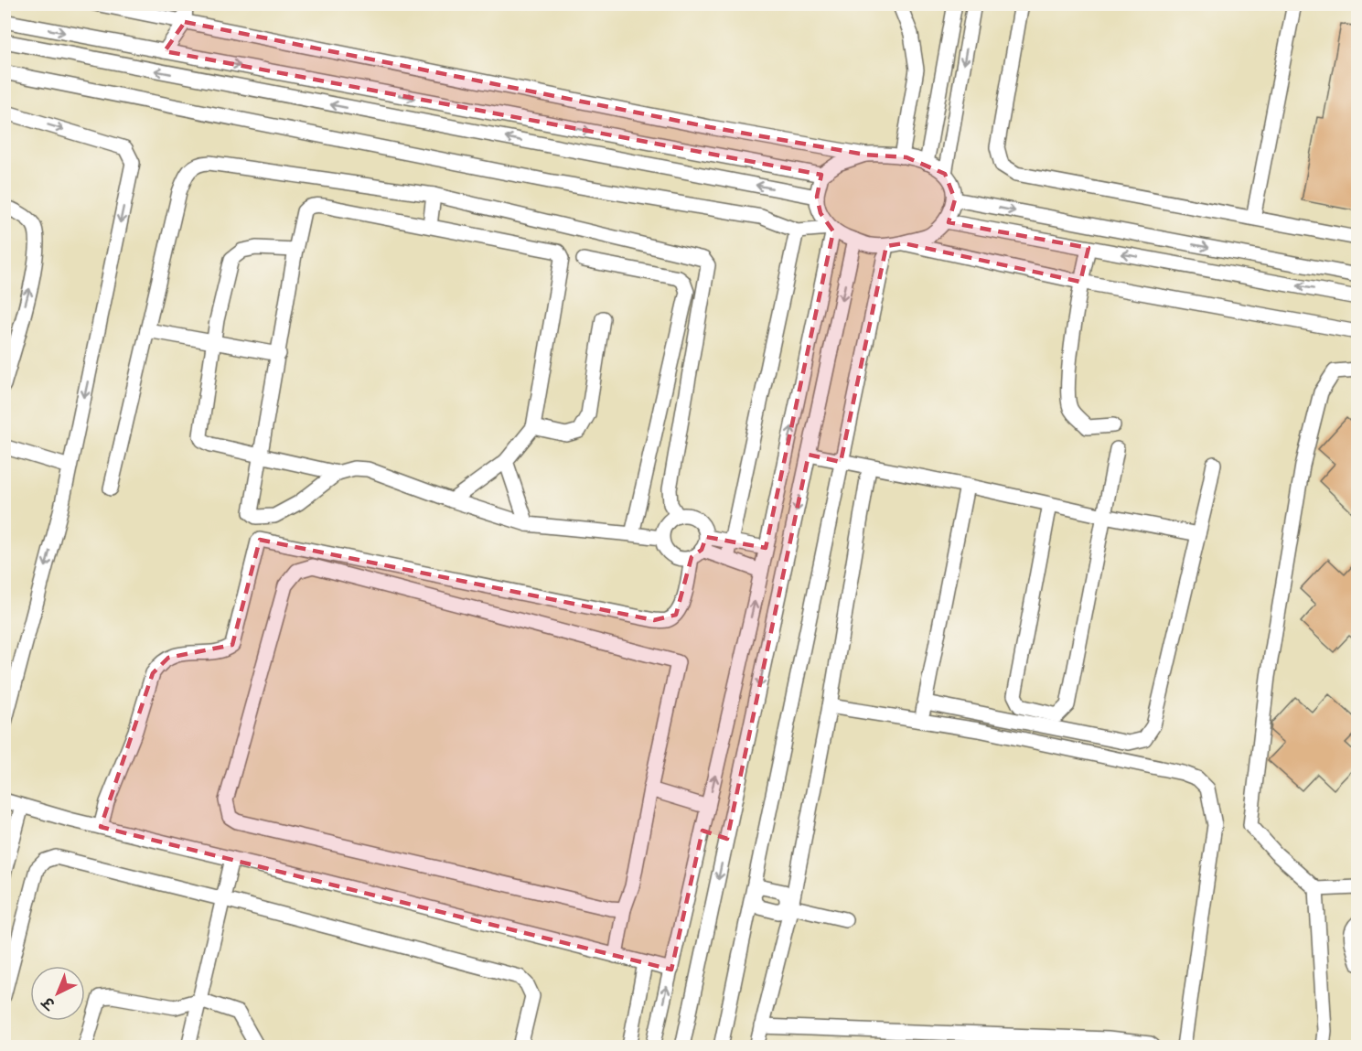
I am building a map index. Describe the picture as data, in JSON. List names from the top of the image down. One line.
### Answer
{"north":"bottom left"}
